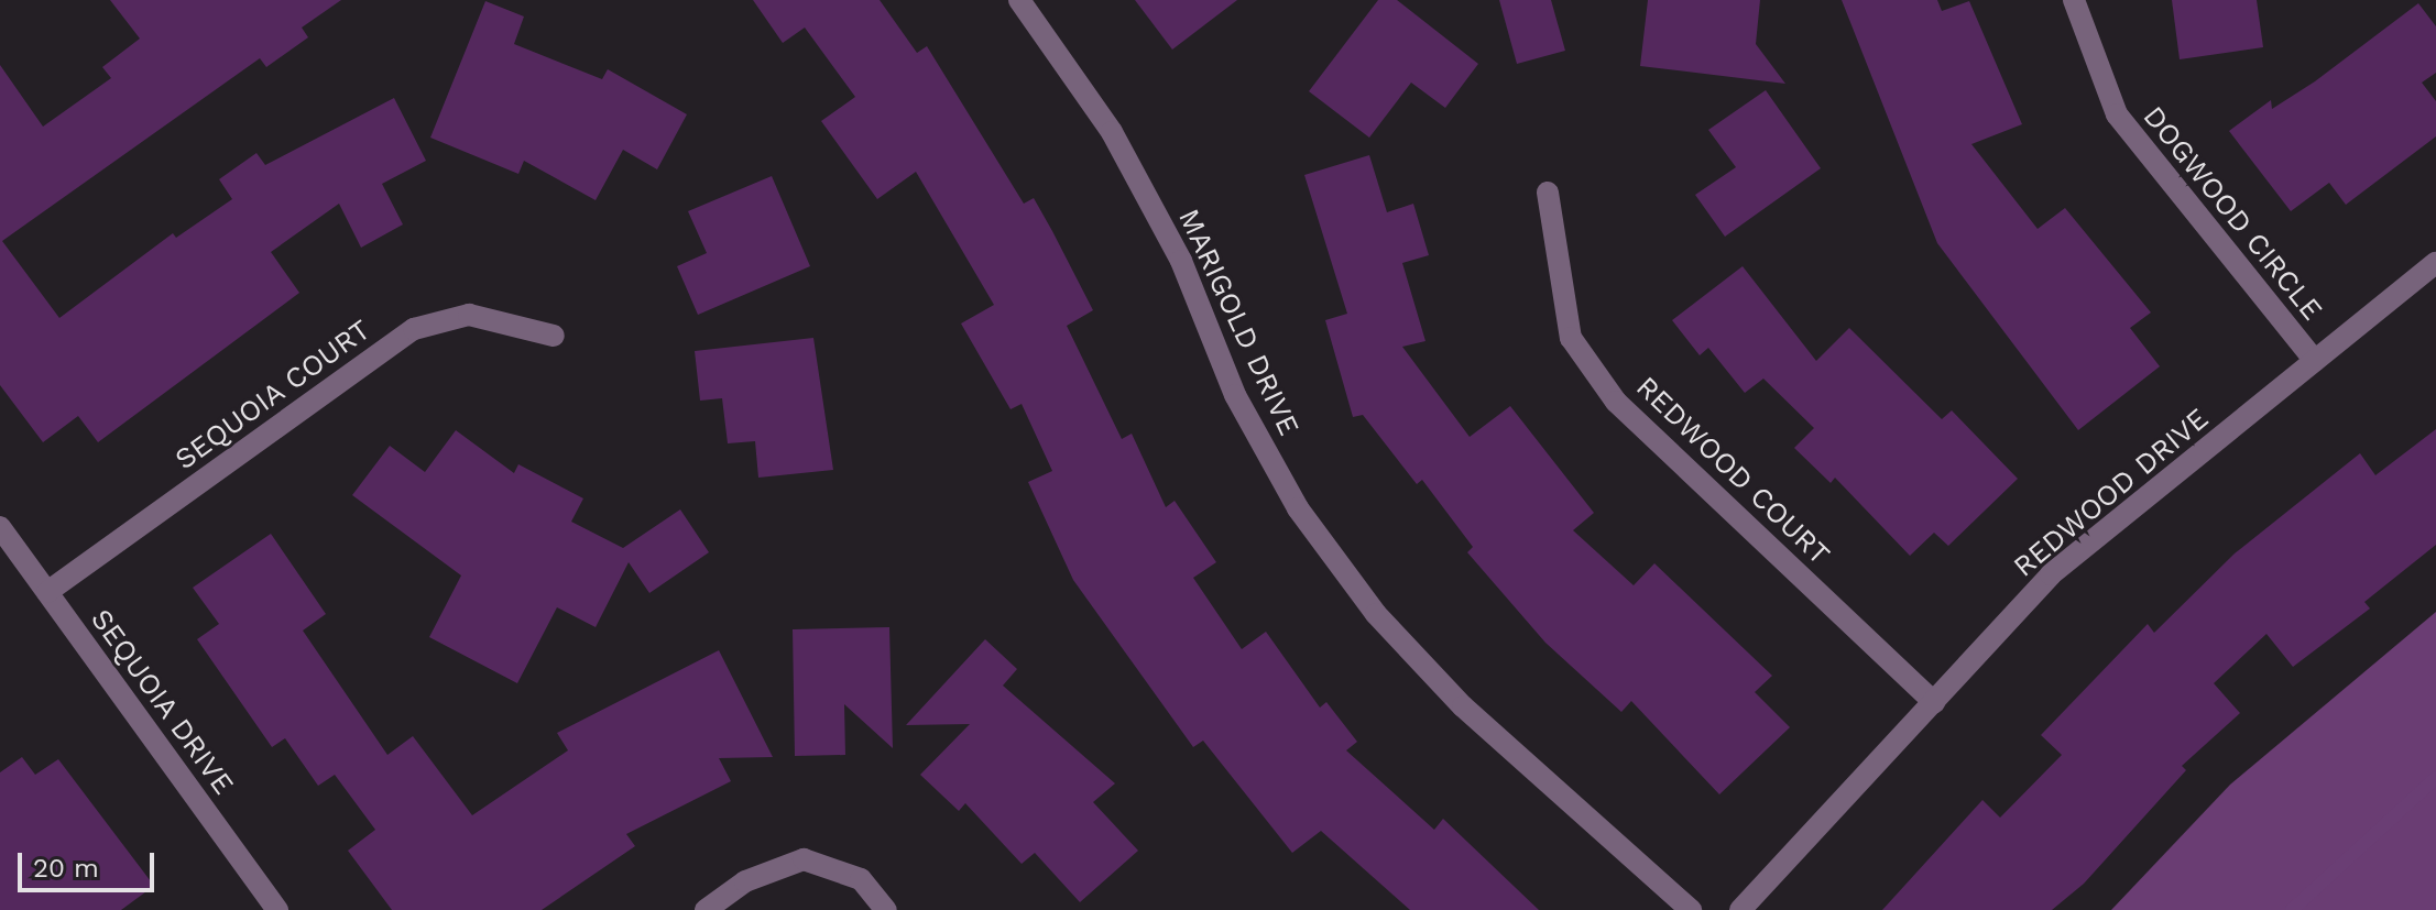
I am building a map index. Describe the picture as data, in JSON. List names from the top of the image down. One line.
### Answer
{"streets":{"street":["DOGWOOD CIRCLE","MARIGOLD DRIVE","SEQUOIA COURT","REDWOOD COURT","REDWOOD DRIVE","SEQUOIA DRIVE"]},"crossings":[["DOGWOOD CIRCLE","REDWOOD DRIVE"],["SEQUOIA COURT","SEQUOIA DRIVE"],["REDWOOD COURT","REDWOOD DRIVE"]],"scale_bar":"20 m"}
